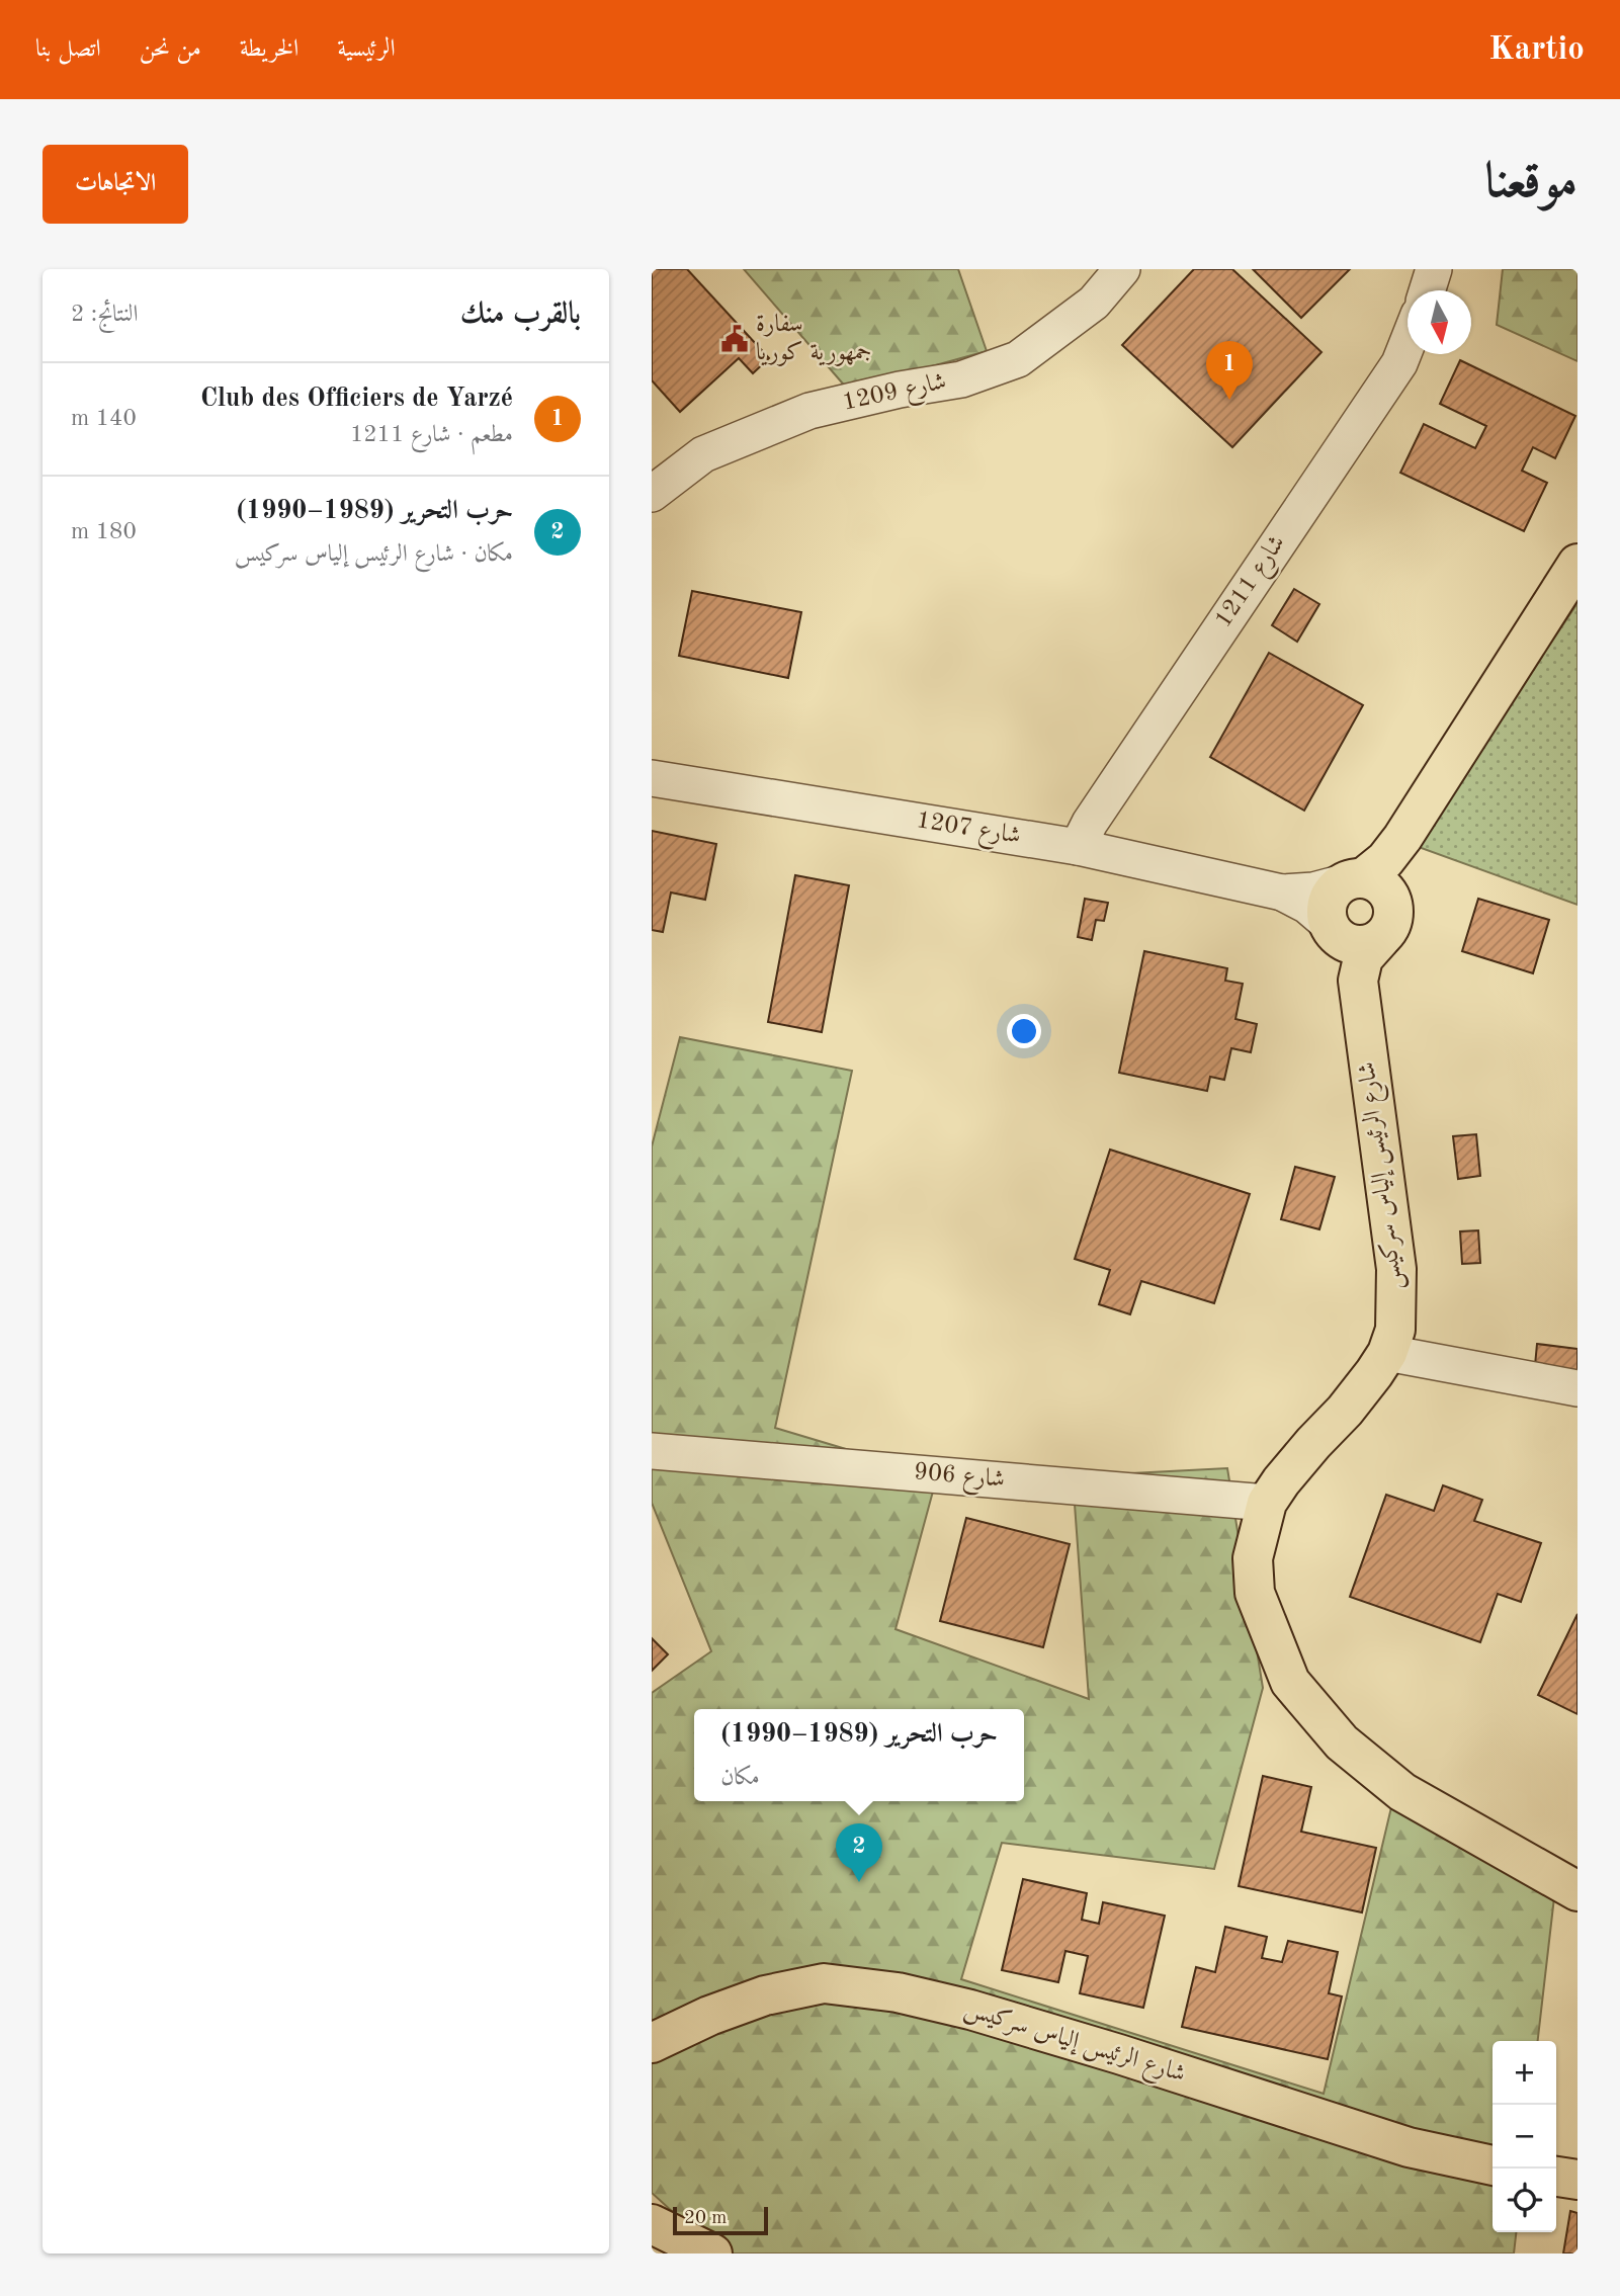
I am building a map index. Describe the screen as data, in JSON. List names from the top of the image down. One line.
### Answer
{"streets":{"main road":["شارع الرئيس إلياس سركيس"],"street":["شارع 1209","شارع 1211","شارع 1207","شارع 906"]},"crossings":[["شارع 1211","شارع 1207"],["شارع 1207","شارع الرئيس إلياس سركيس"],["شارع الرئيس إلياس سركيس","شارع 906"]],"places":{"public building":["سفارة جمهورية كوريا"]},"scale_bar":"20 m","north":"bottom","page":{"header":"Kartio","nav":["الرئيسية","الخريطة","من نحن","اتصل بنا"],"title":"موقعنا","buttons":"الاتجاهات","heading":["بالقرب منك","النتائج: 2"],"pins":["1","2"],"list":[{"mark":"1","name":"Club des Officiers de Yarzé","note":"مطعم · شارع 1211","value":"140 m"},{"mark":"2","name":"حرب التحرير (1989–1990)","note":"مكان · شارع الرئيس إلياس سركيس","value":"180 m"}],"popup":["حرب التحرير (1989–1990)","مكان"],"map_buttons":["+","−"],"scale":"20 m"}}
